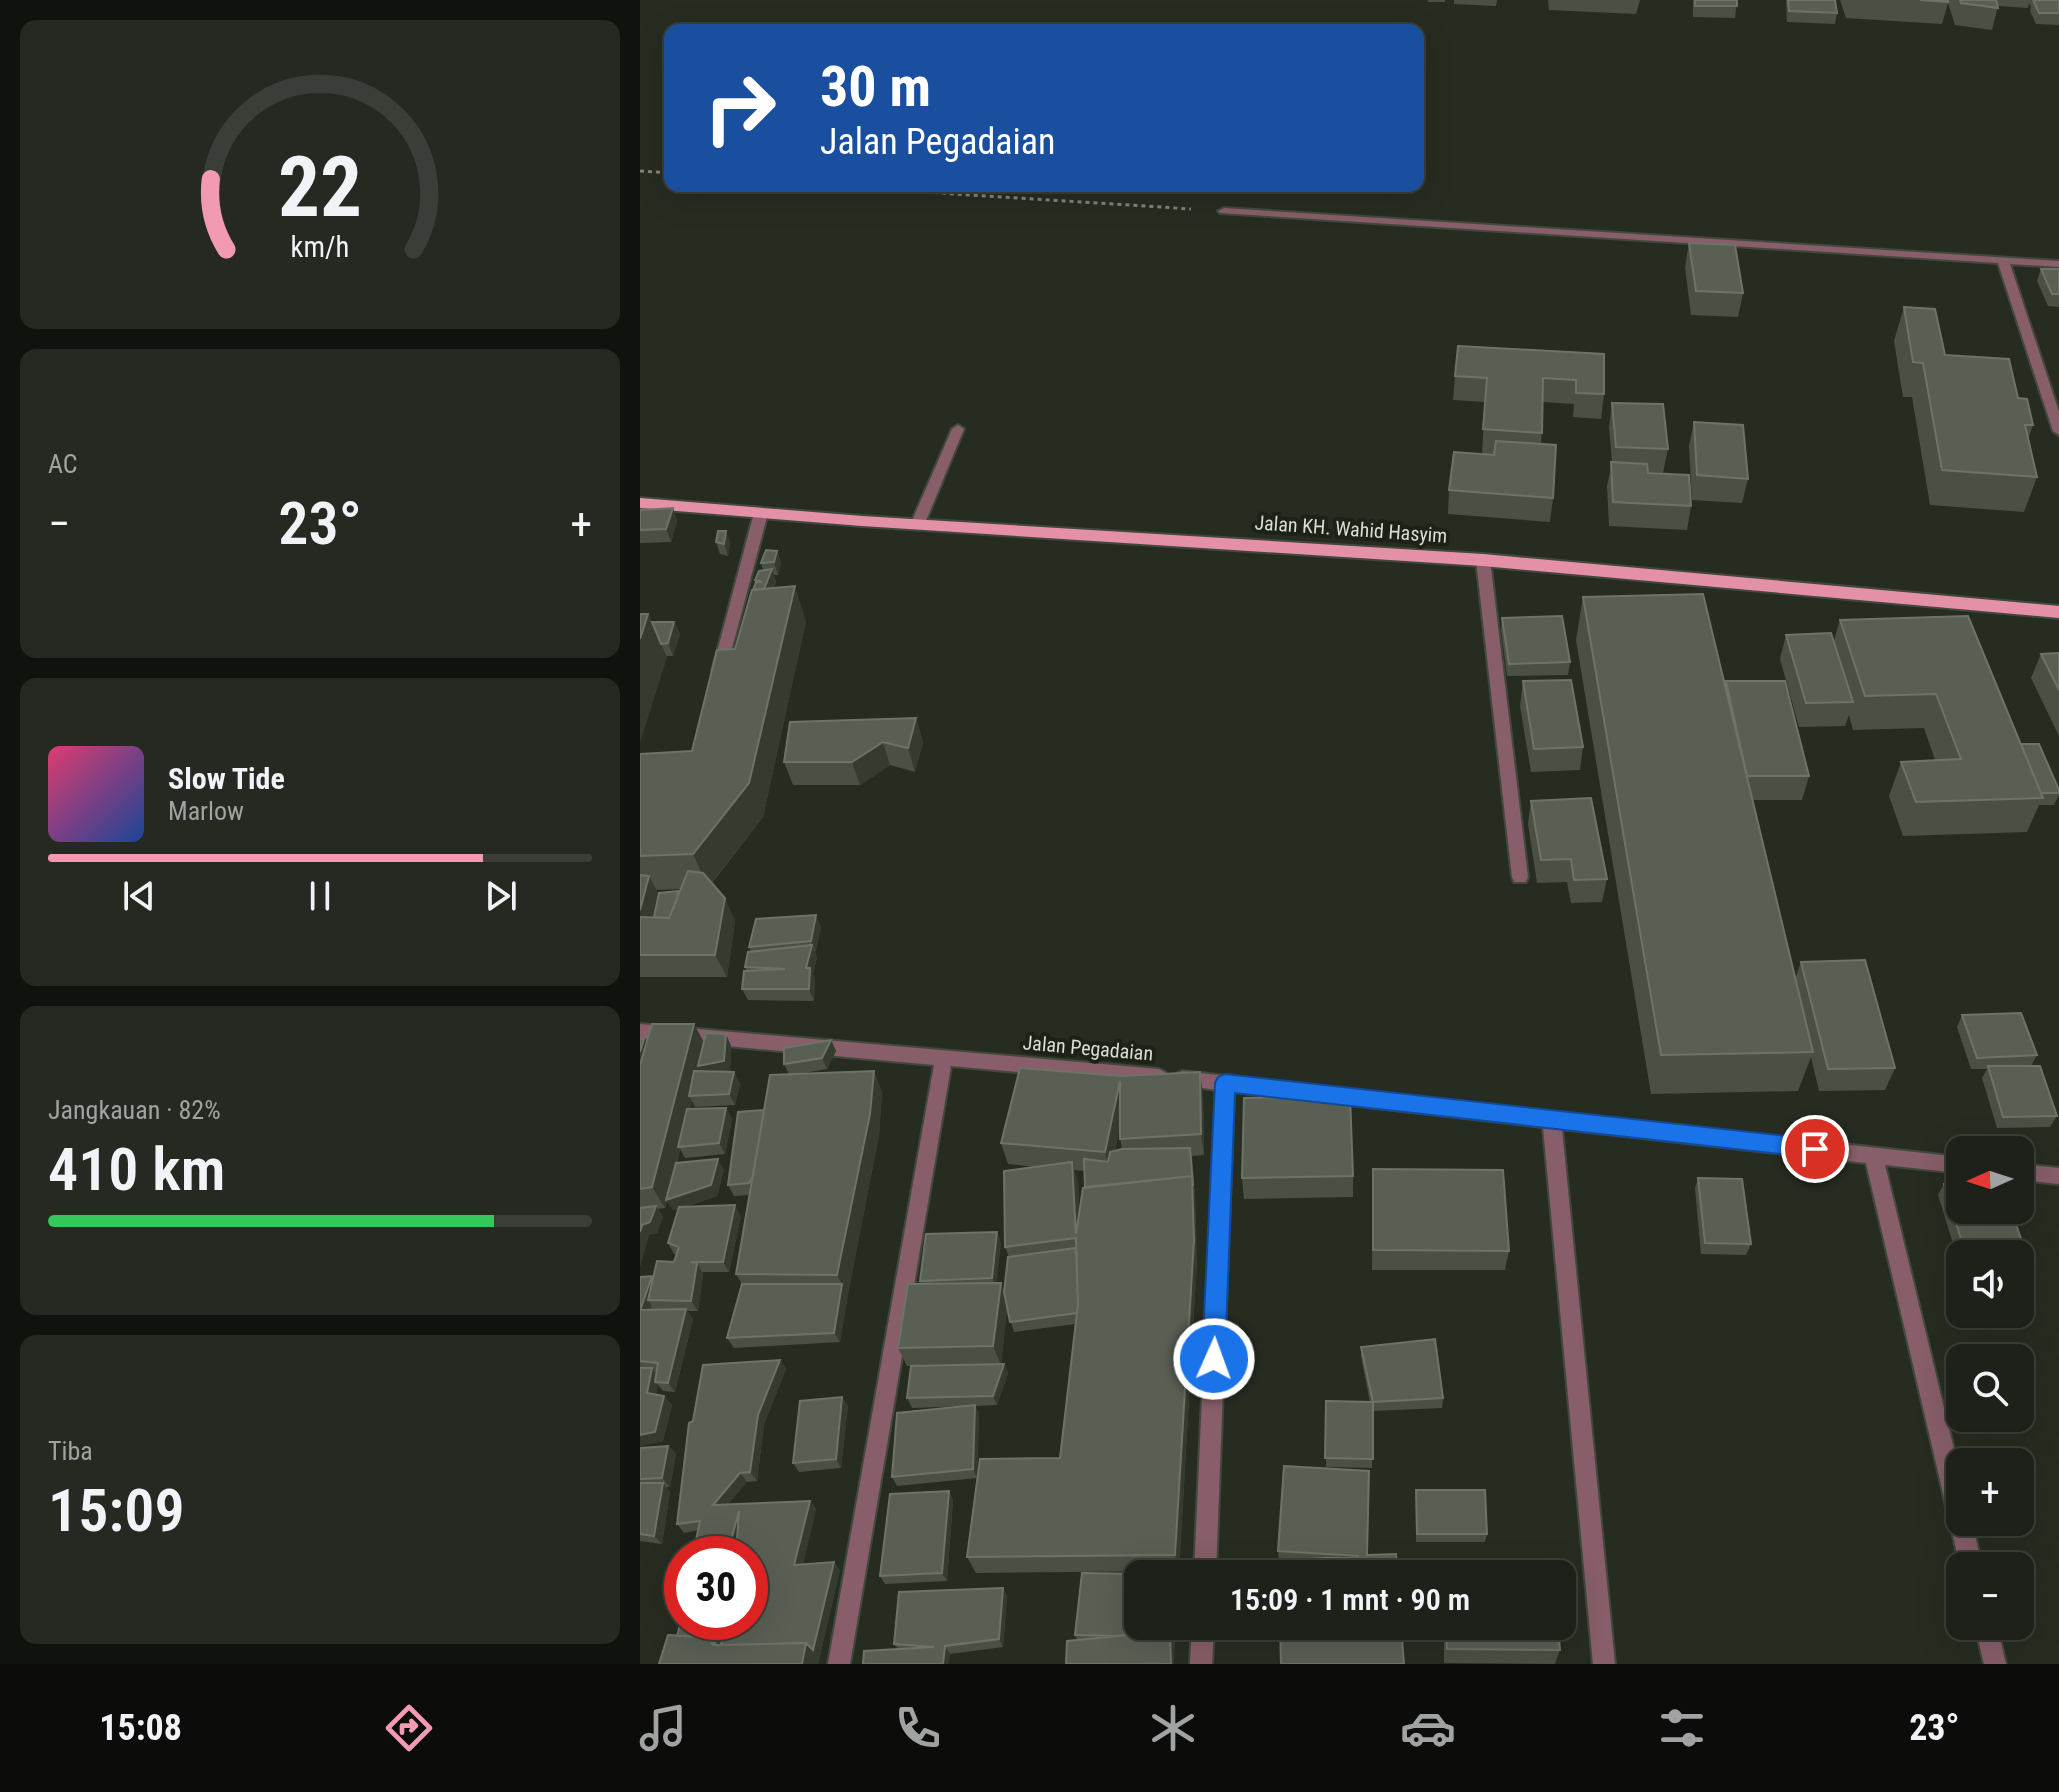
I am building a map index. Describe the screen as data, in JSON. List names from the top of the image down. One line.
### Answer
{"streets":{"main road":["Jalan KH. Wahid Hasyim"],"street":["Jalan Pegadaian"]},"north":"left","page":{"turn":["30 m","Jalan Pegadaian"],"tile":["AC",["Jangkauan · 82%","410 km"],["Tiba","15:09"]],"heat":["−","23°","+"],"song":["Slow Tide","Marlow"],"map_buttons":["+","−"],"limit":"30","trip":"15:09 · 1 mnt · 90 m","tabs":["15:08","23°"],"gauge":["22","km/h"]}}
